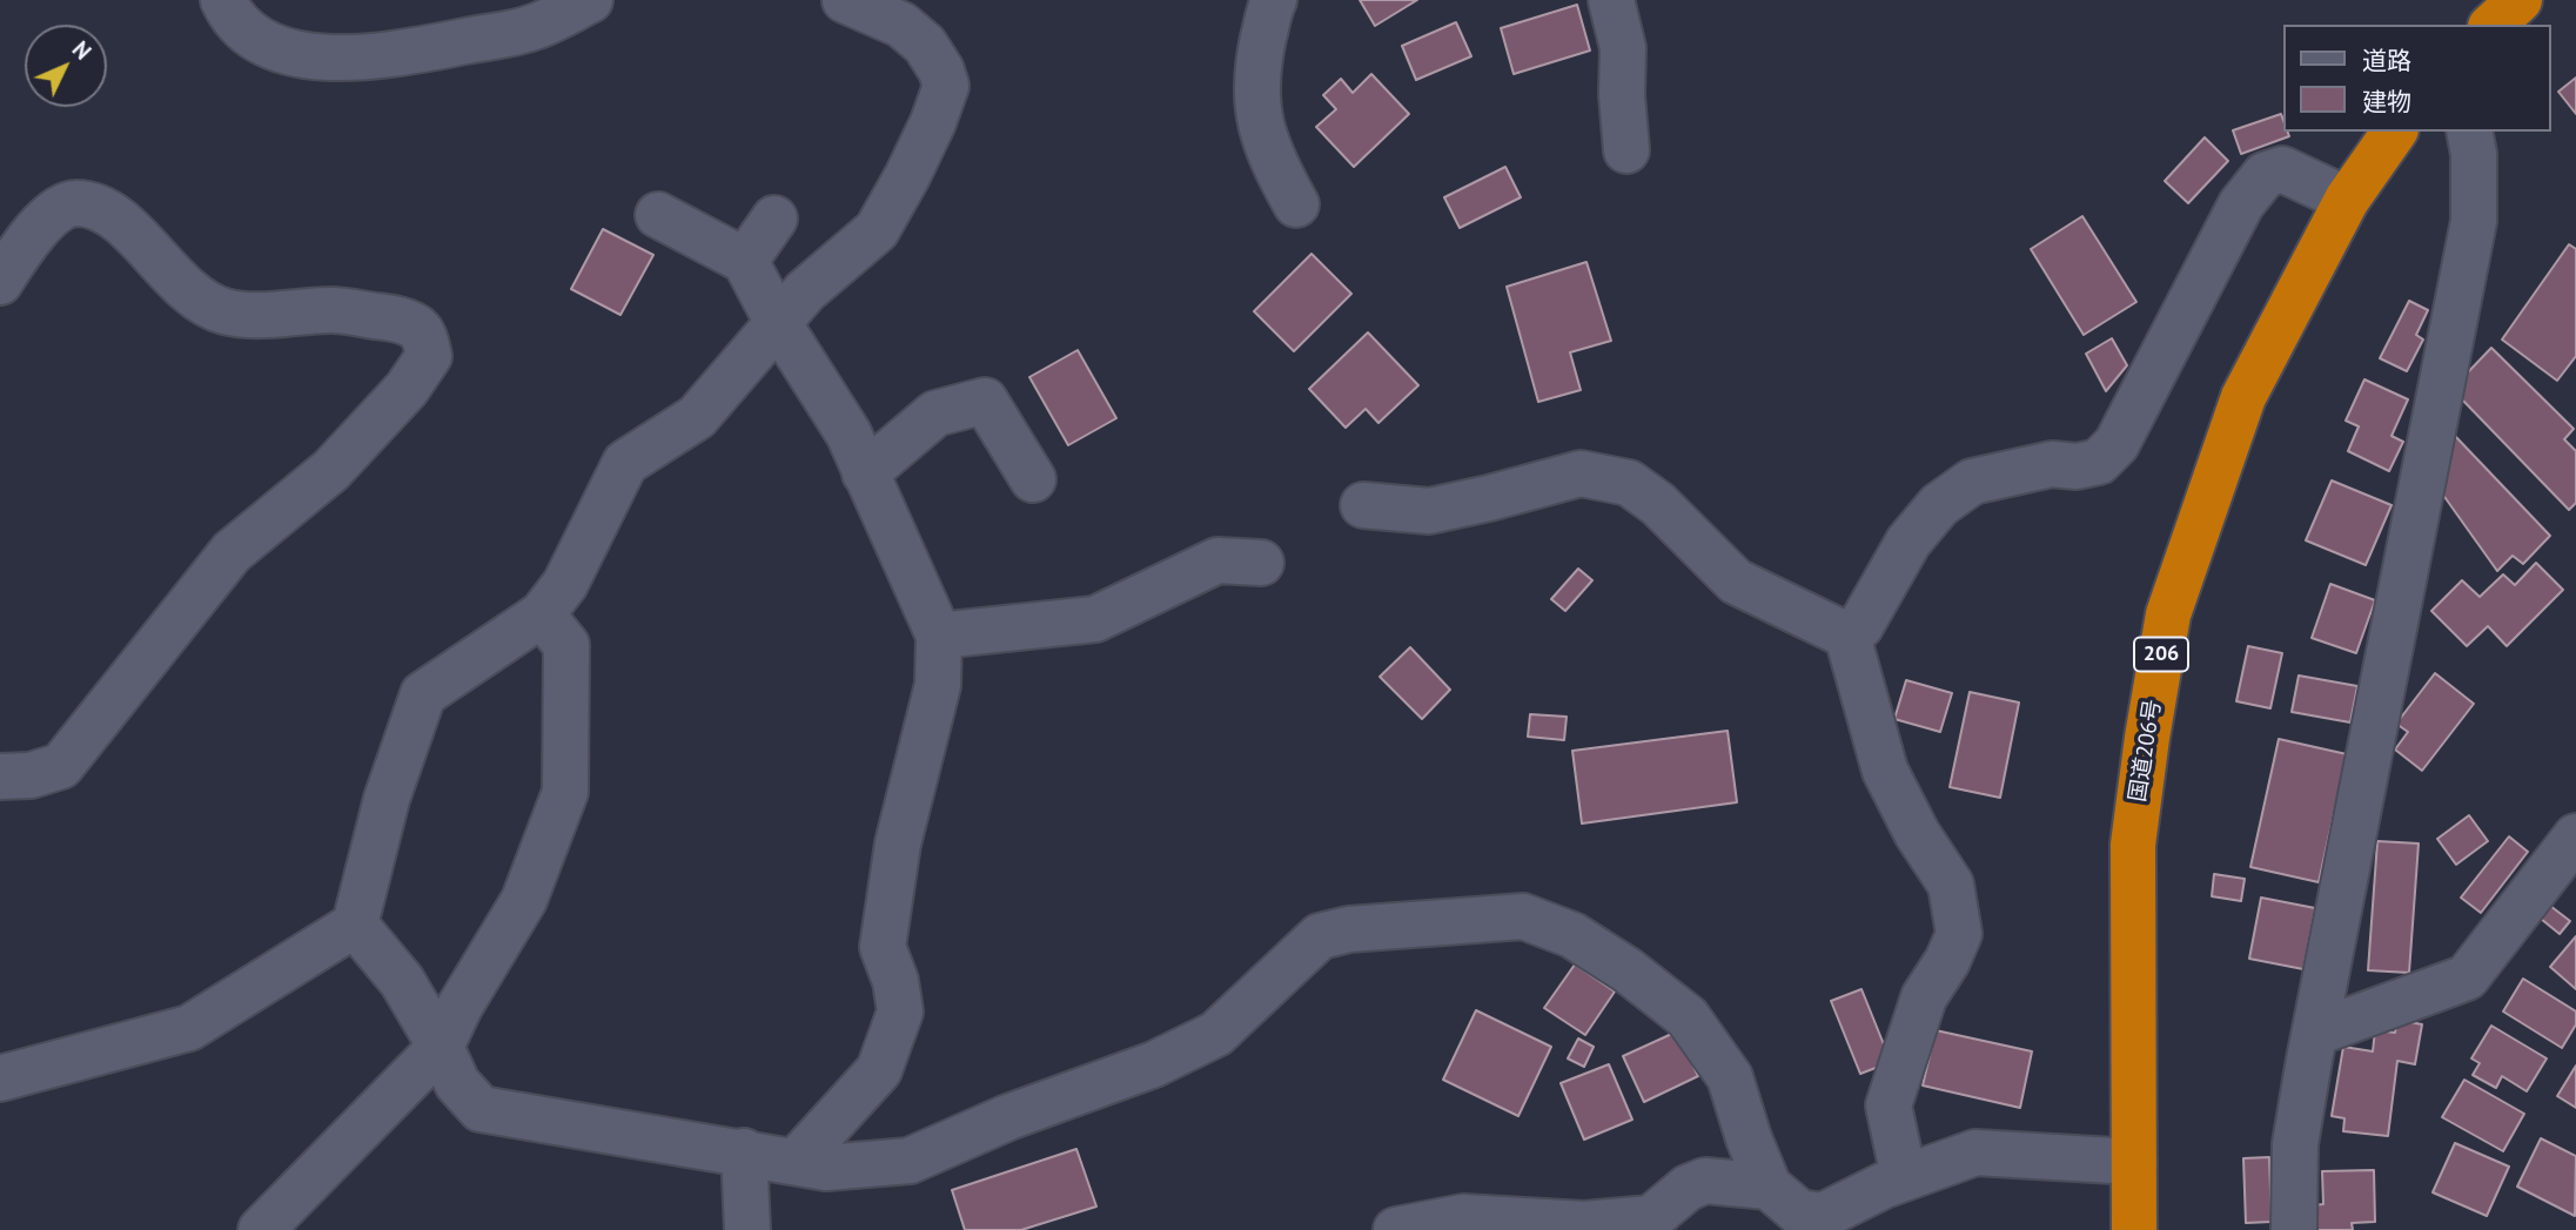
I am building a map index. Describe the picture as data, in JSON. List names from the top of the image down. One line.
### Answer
{"streets":{"highway":["206","国道206号"]},"legend":["道路","建物"],"north":"top right"}
